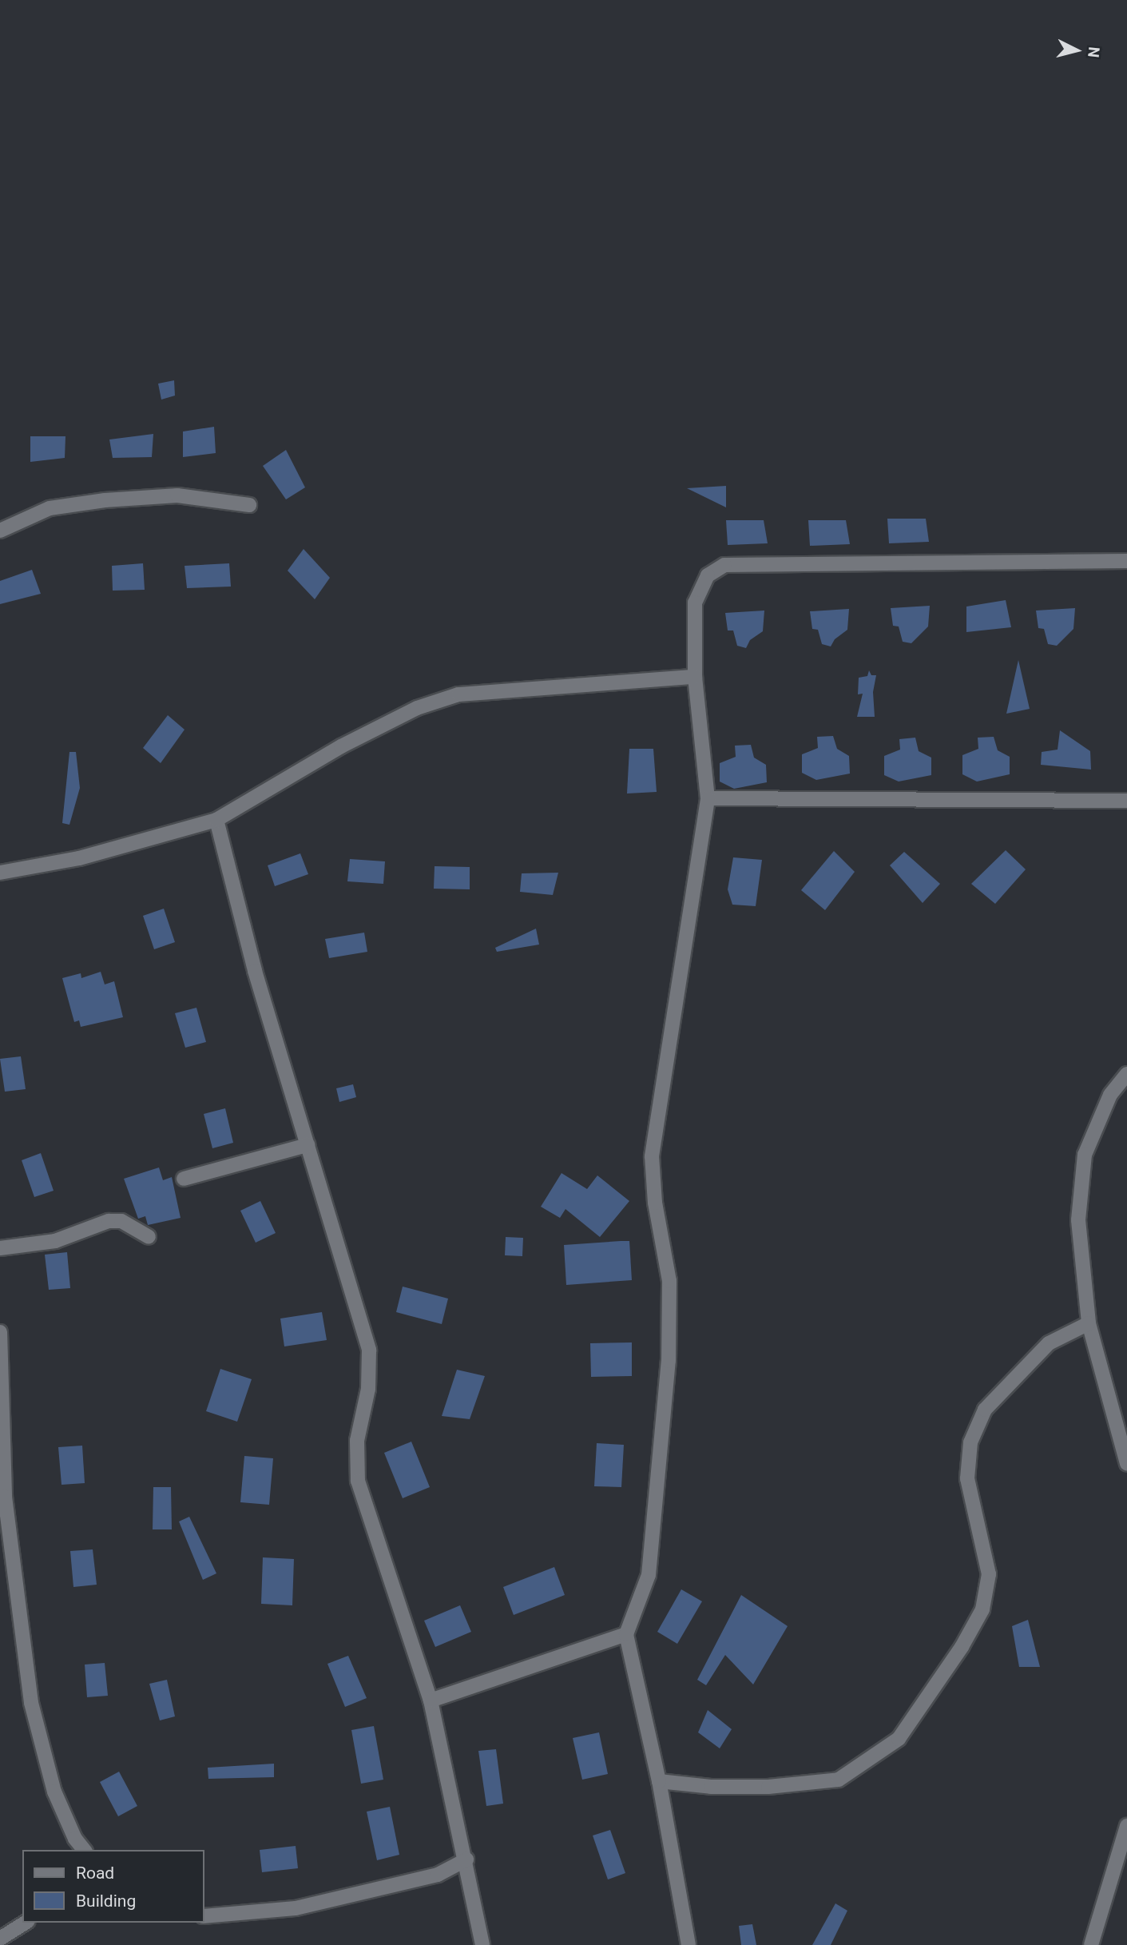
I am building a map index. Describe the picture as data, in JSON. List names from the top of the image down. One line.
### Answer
{"legend":["Road","Building"],"north":"right"}
